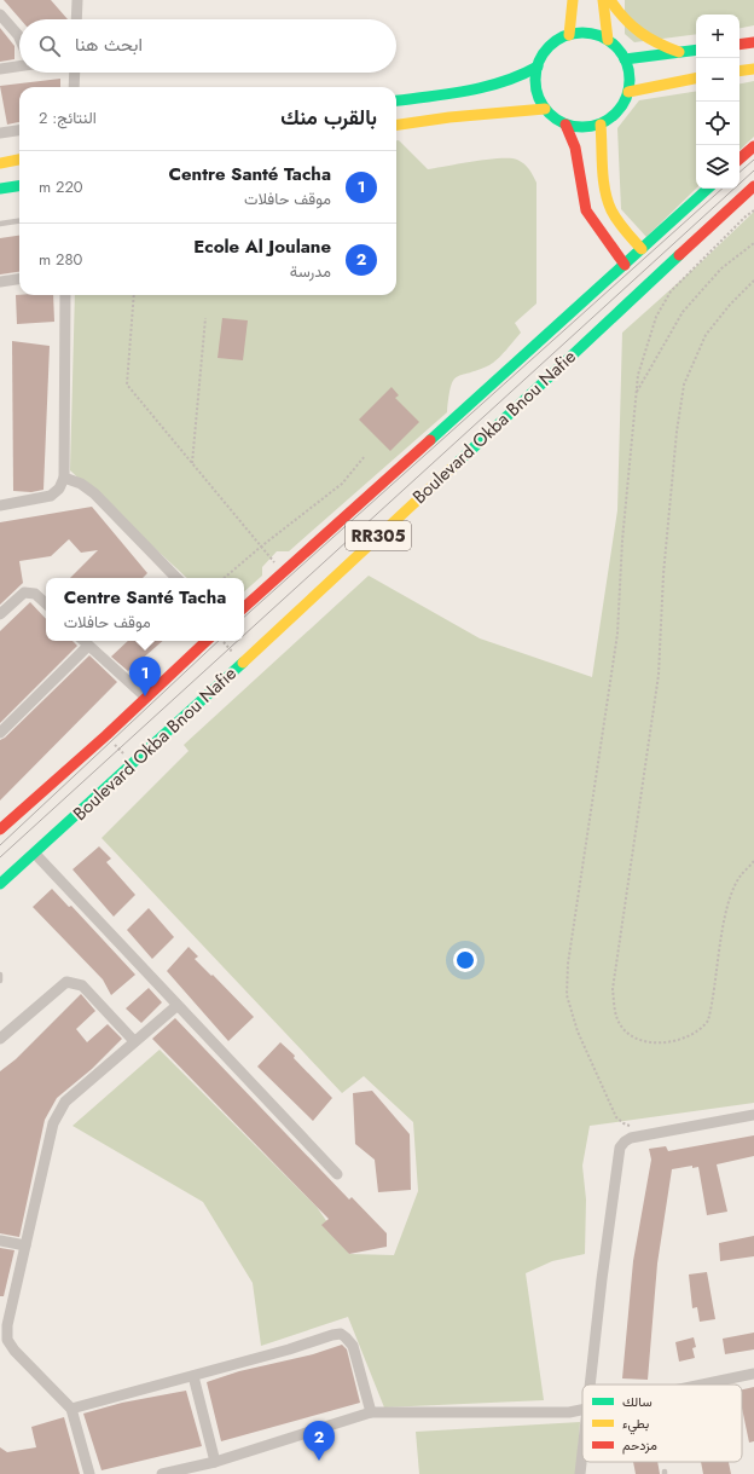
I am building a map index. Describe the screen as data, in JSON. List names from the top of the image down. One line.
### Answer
{"streets":{"main road":["Boulevard Okba Bnou Nafie","RR305"]},"legend":["سالك","بطيء","مزدحم"],"page":{"map_buttons":["+","−"],"search":"ابحث هنا","heading":["بالقرب منك","النتائج: 2"],"list":[{"mark":"1","name":"Centre Santé Tacha","note":"موقف حافلات","value":"220 m"},{"mark":"2","name":"Ecole Al Joulane","note":"مدرسة","value":"280 m"}],"popup":["Centre Santé Tacha","موقف حافلات"],"pins":["1","2"]}}
